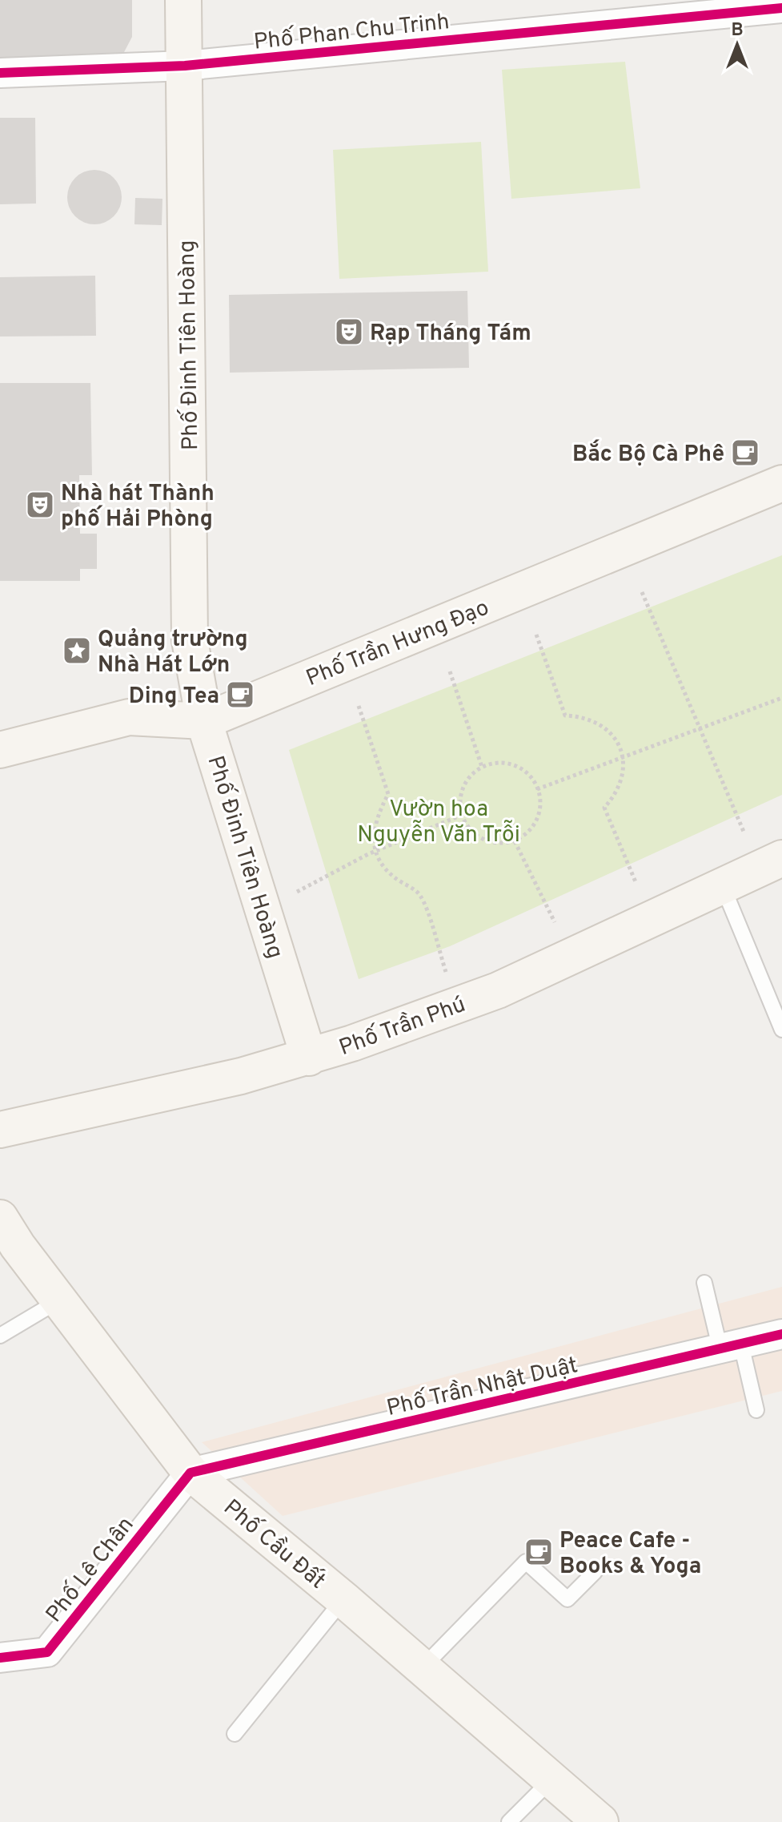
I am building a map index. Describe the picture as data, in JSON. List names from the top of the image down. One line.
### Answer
{"streets":{"main road":["Phố Đinh Tiên Hoàng","Phố Trần Hưng Đạo","Phố Trần Phú","Phố Cầu Đất"],"street":["Phố Phan Chu Trinh","Phố Trần Nhật Duật","Phố Lê Chân"]},"crossings":[["Phố Phan Chu Trinh","Phố Đinh Tiên Hoàng"],["Phố Đinh Tiên Hoàng","Phố Trần Hưng Đạo"],["Phố Đinh Tiên Hoàng","Phố Trần Phú"],["Phố Trần Nhật Duật","Phố Cầu Đất"],["Phố Trần Nhật Duật","Phố Lê Chân"],["Phố Cầu Đất","Phố Lê Chân"]],"parks":["Vườn hoa Nguyễn Văn Trỗi"],"places":{"theatre":["Rạp Tháng Tám","Nhà hát Thành phố Hải Phòng"],"cafe":["Bắc Bộ Cà Phê","Ding Tea","Peace Cafe - Books & Yoga"],"place":["Quảng trường Nhà Hát Lớn"]},"north":"top"}
